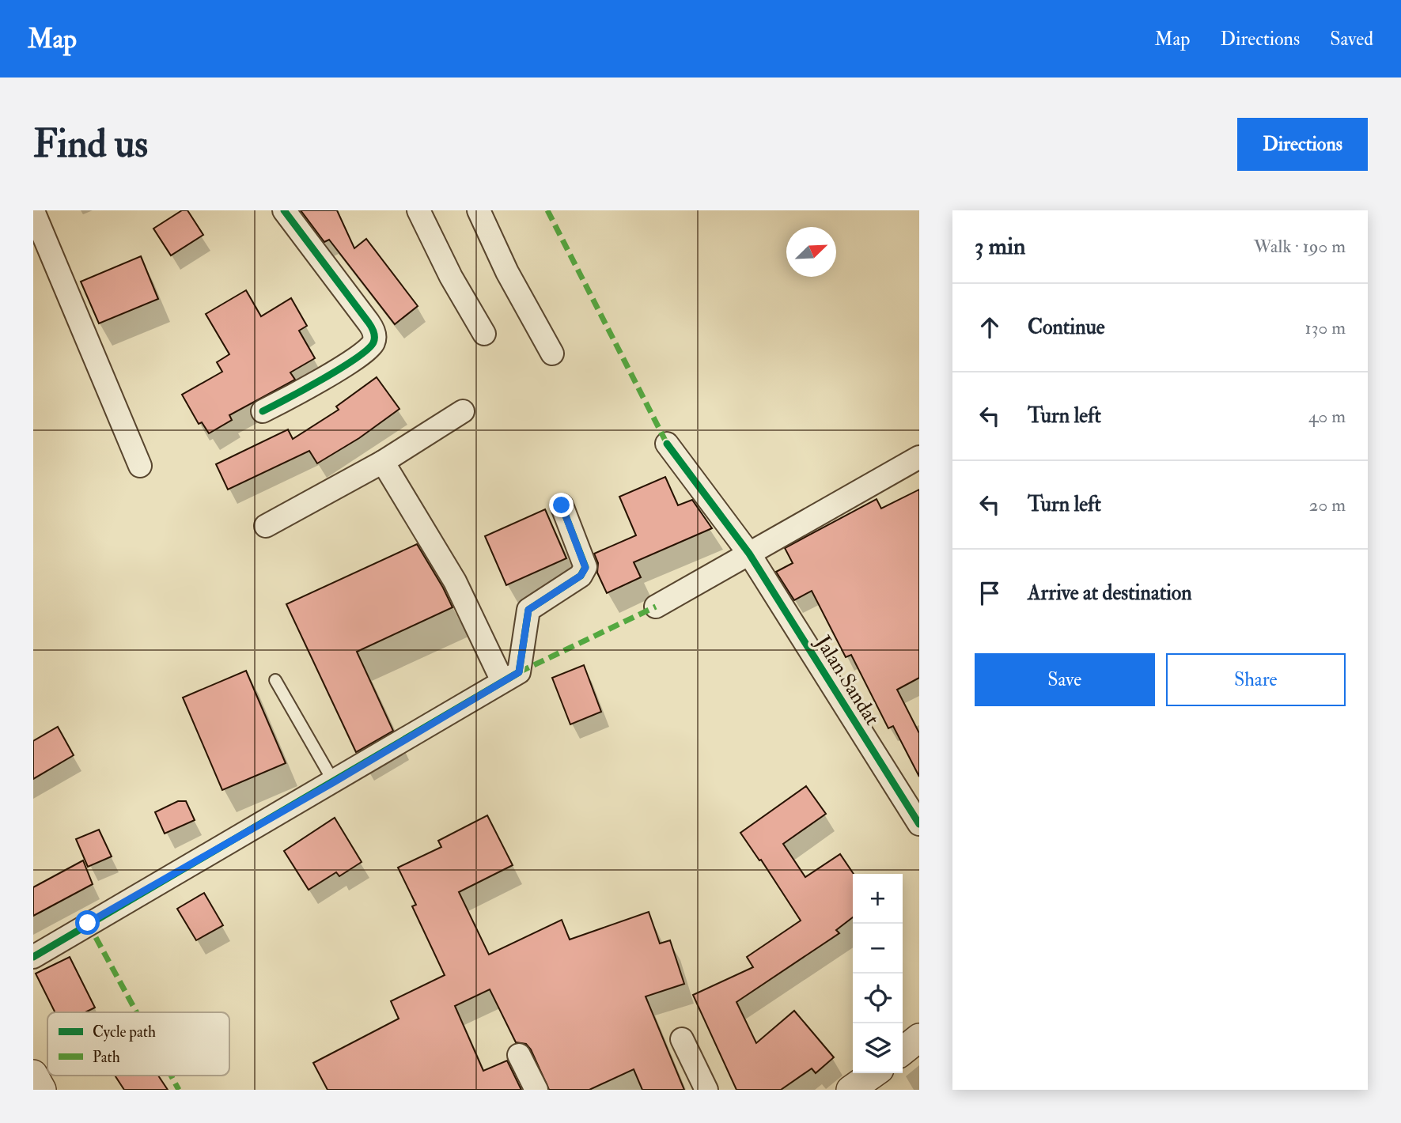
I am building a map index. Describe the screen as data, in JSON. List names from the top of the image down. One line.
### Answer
{"streets":{"street":["Jalan Sandat"]},"legend":["Cycle path","Path"],"north":"top right","page":{"header":"Map","nav":["Map","Directions","Saved"],"buttons":["Directions",["Save","Share"]],"title":"Find us","heading":["3 min","Walk · 190 m"],"list":[["Continue","130 m"],["Turn left","40 m"],["Turn left","20 m"],"Arrive at destination"],"map_buttons":["+","−"]}}
